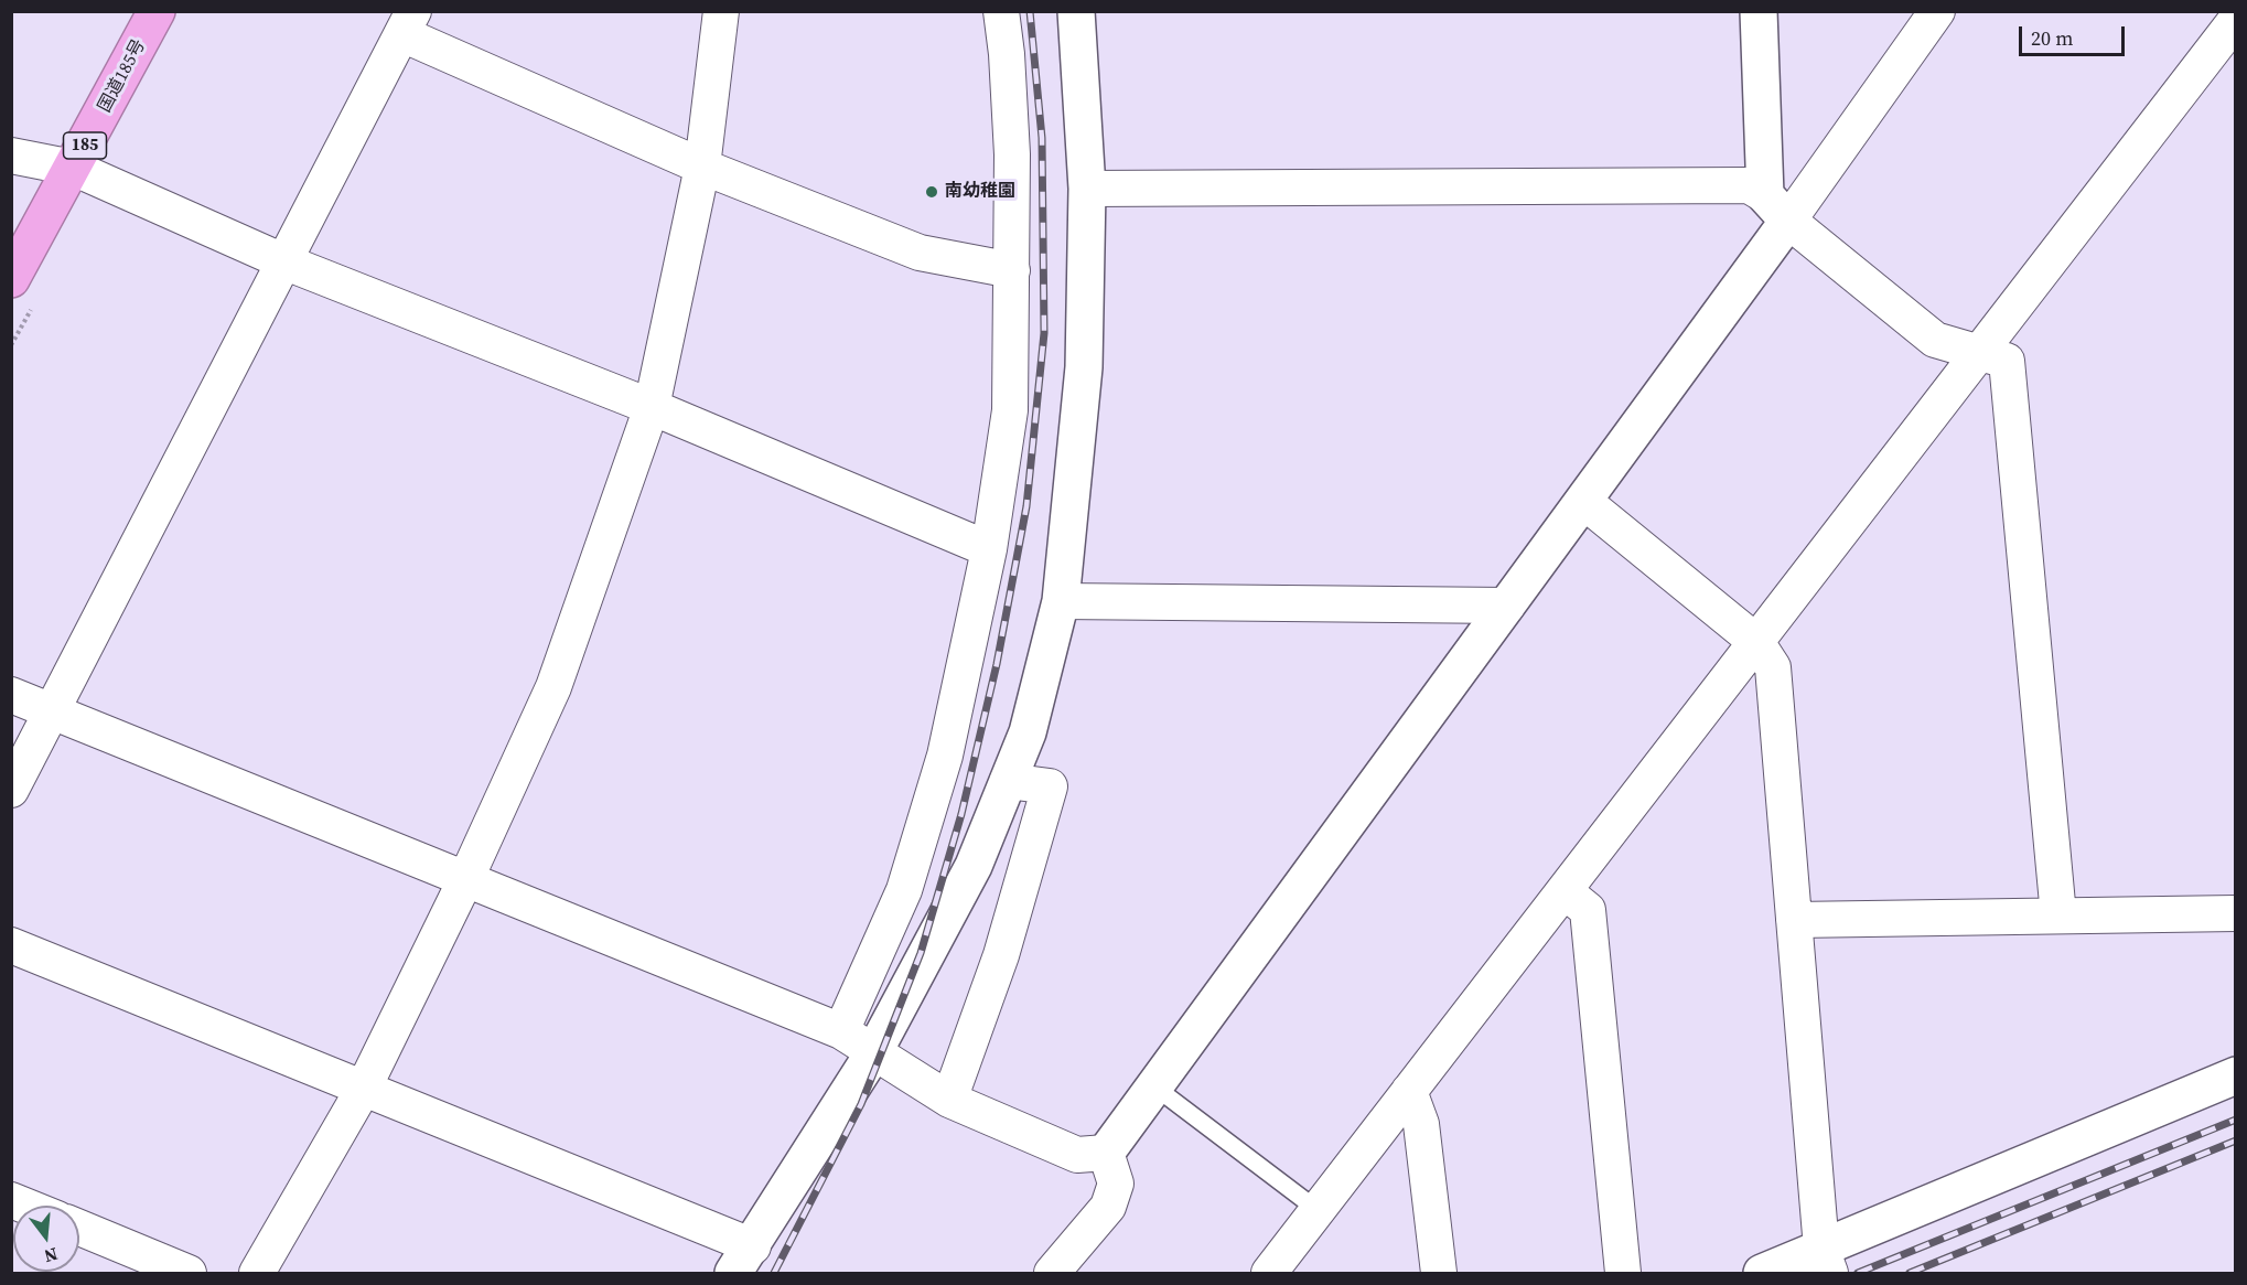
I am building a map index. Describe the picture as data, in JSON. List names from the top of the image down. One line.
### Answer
{"streets":{"highway":["国道185号","185"]},"places":["南幼稚園"],"scale_bar":"20 m","north":"bottom"}
